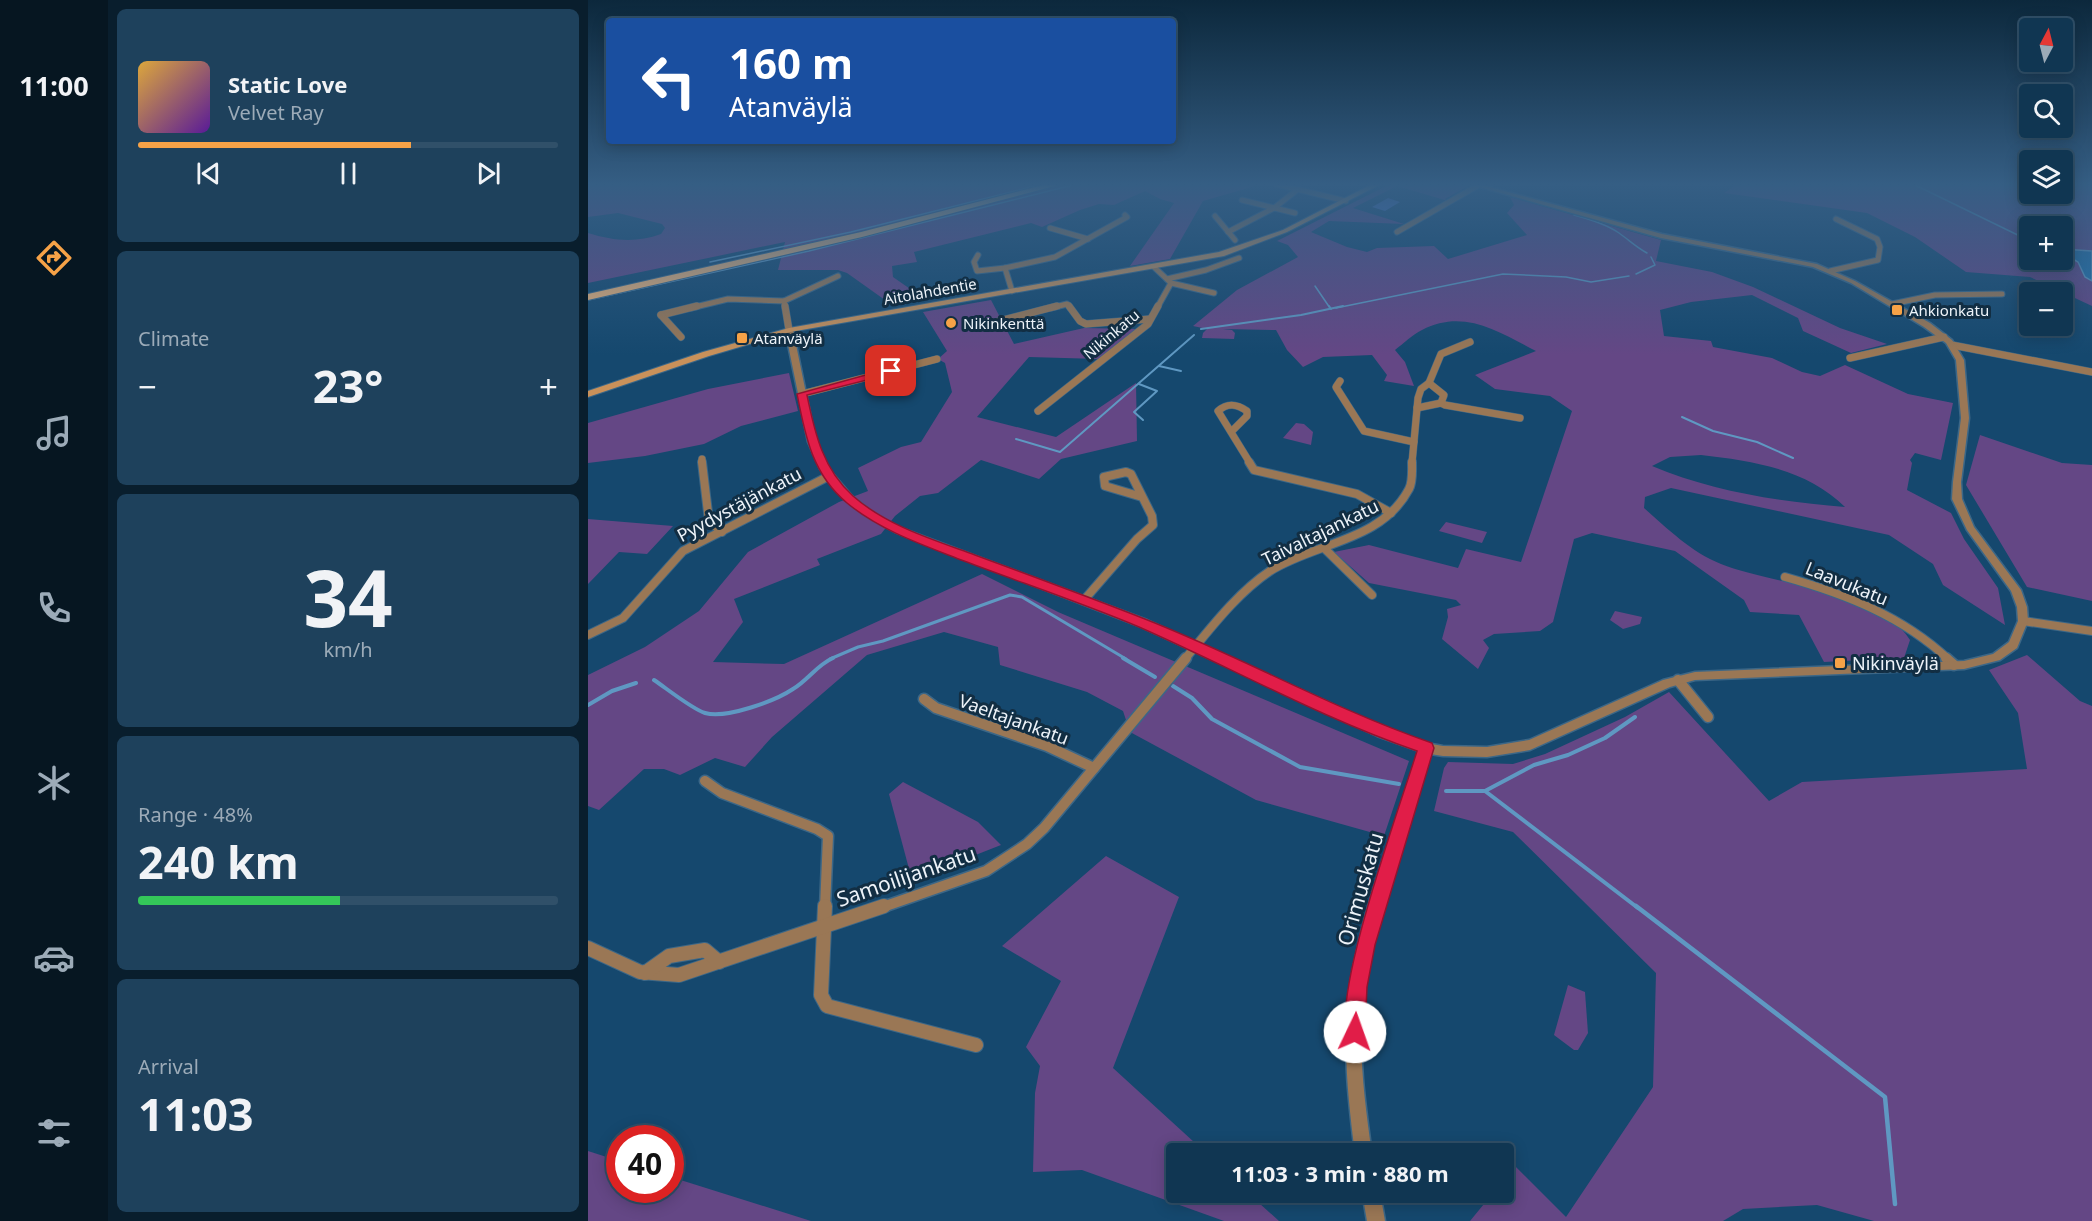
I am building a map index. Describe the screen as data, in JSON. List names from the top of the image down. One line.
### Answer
{"streets":{"main road":["Aitolahdentie"],"street":["Nikinkatu","Pyydystäjänkatu","Taivaltajankatu","Laavukatu","Vaeltajankatu","Samoilijankatu","Orimuskatu"]},"crossings":[["Taivaltajankatu","Samoilijankatu"],["Vaeltajankatu","Samoilijankatu"]],"places":{"transit":["Ahkionkatu","Atanväylä","Nikinväylä"],"other":["Nikinkenttä"]},"north":"top","page":{"tabs":"11:00","map_buttons":["+","−"],"turn":["160 m","Atanväylä"],"song":["Static Love","Velvet Ray"],"tile":["Climate",["34","km/h"],["Range · 48%","240 km"],["Arrival","11:03"]],"heat":["−","23°","+"],"limit":"40","trip":"11:03 · 3 min · 880 m"}}
